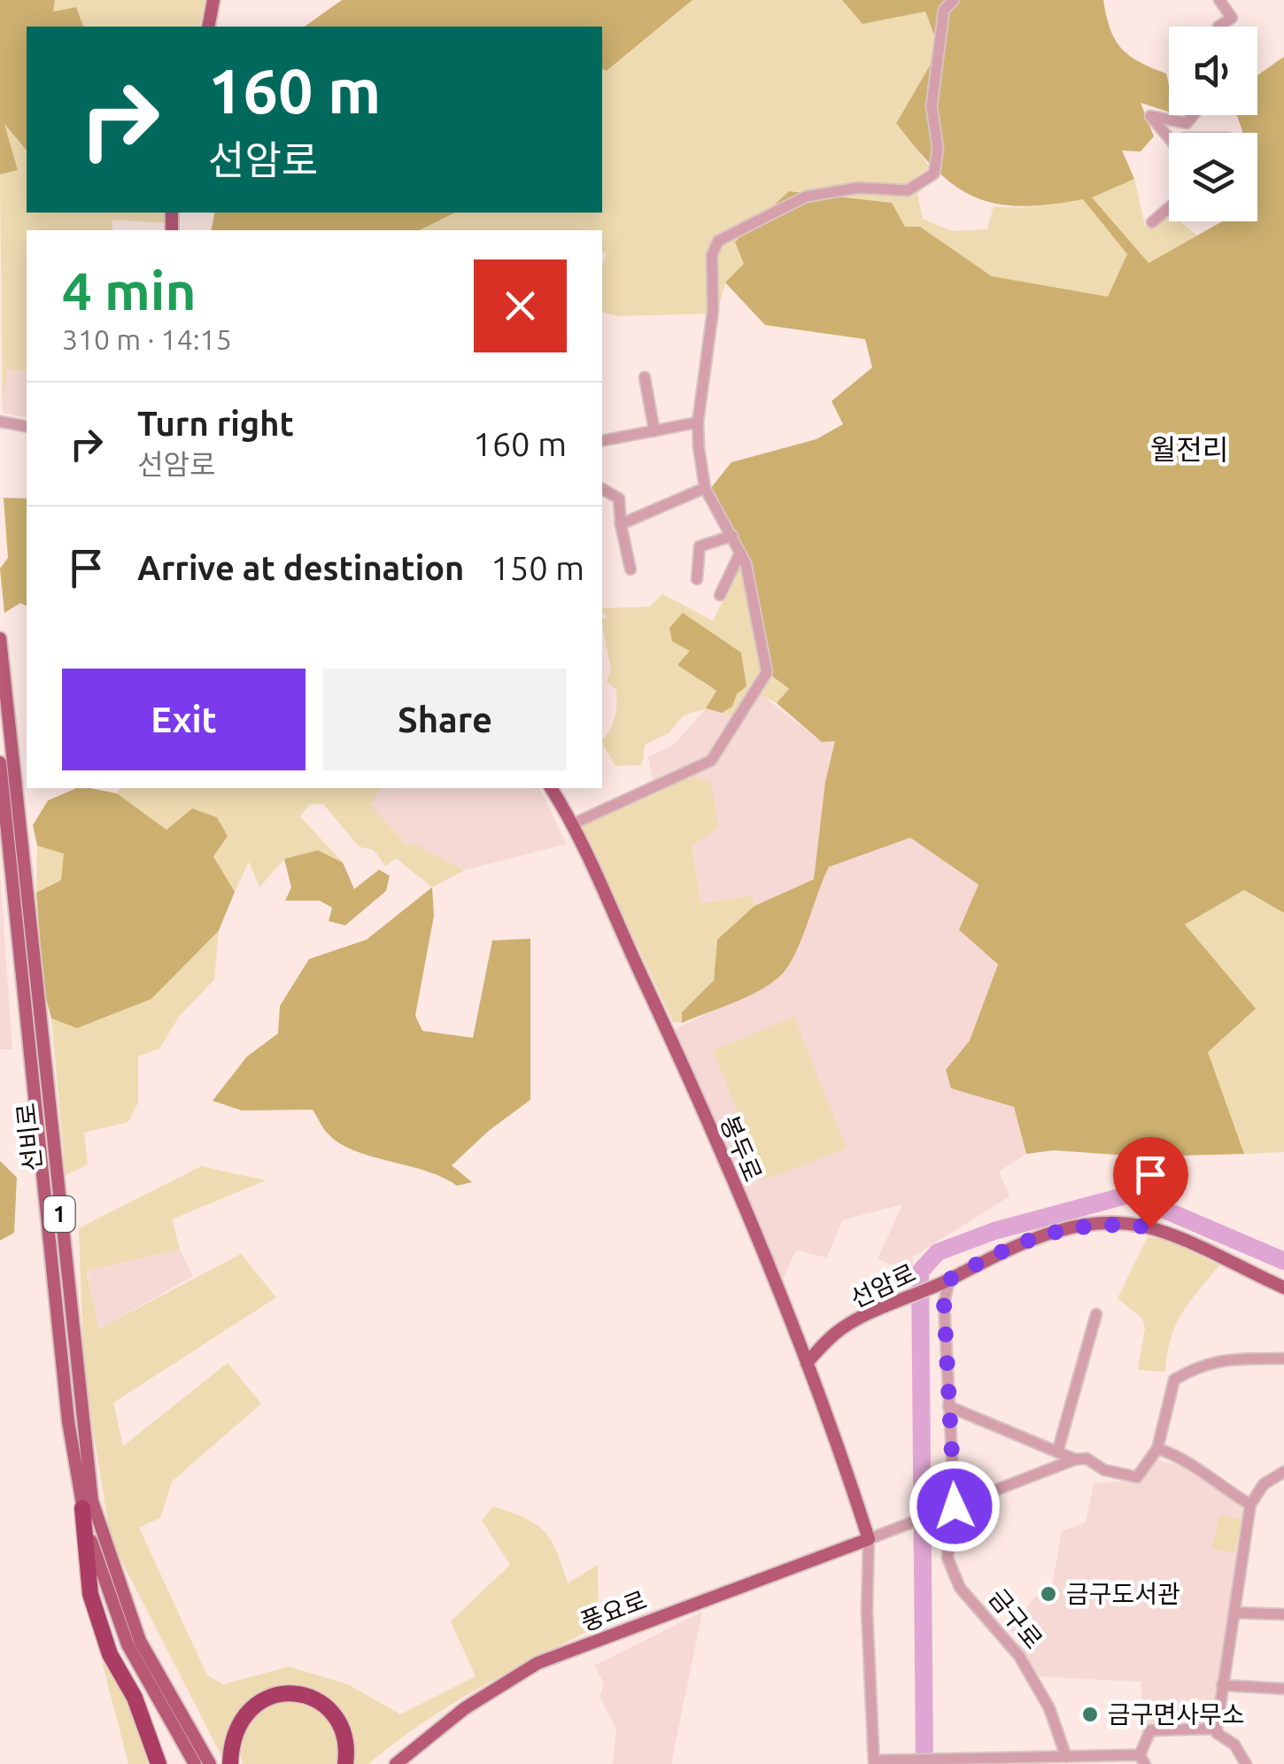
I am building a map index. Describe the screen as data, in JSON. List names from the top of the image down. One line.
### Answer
{"streets":{"main road":["선비로","봉두로","1","선암로","풍요로"],"street":["금구로"]},"crossings":[["봉두로","선암로"],["봉두로","풍요로"],["선암로","금구로"]],"districts":["월전리"],"places":["금구도서관","금구면사무소"],"page":{"turn":["160 m","선암로"],"heading":["4 min","310 m · 14:15"],"list":[{"name":"Turn right","note":"선암로","value":"160 m"},{"name":"Arrive at destination","value":"150 m"}],"buttons":["Exit","Share"]}}
